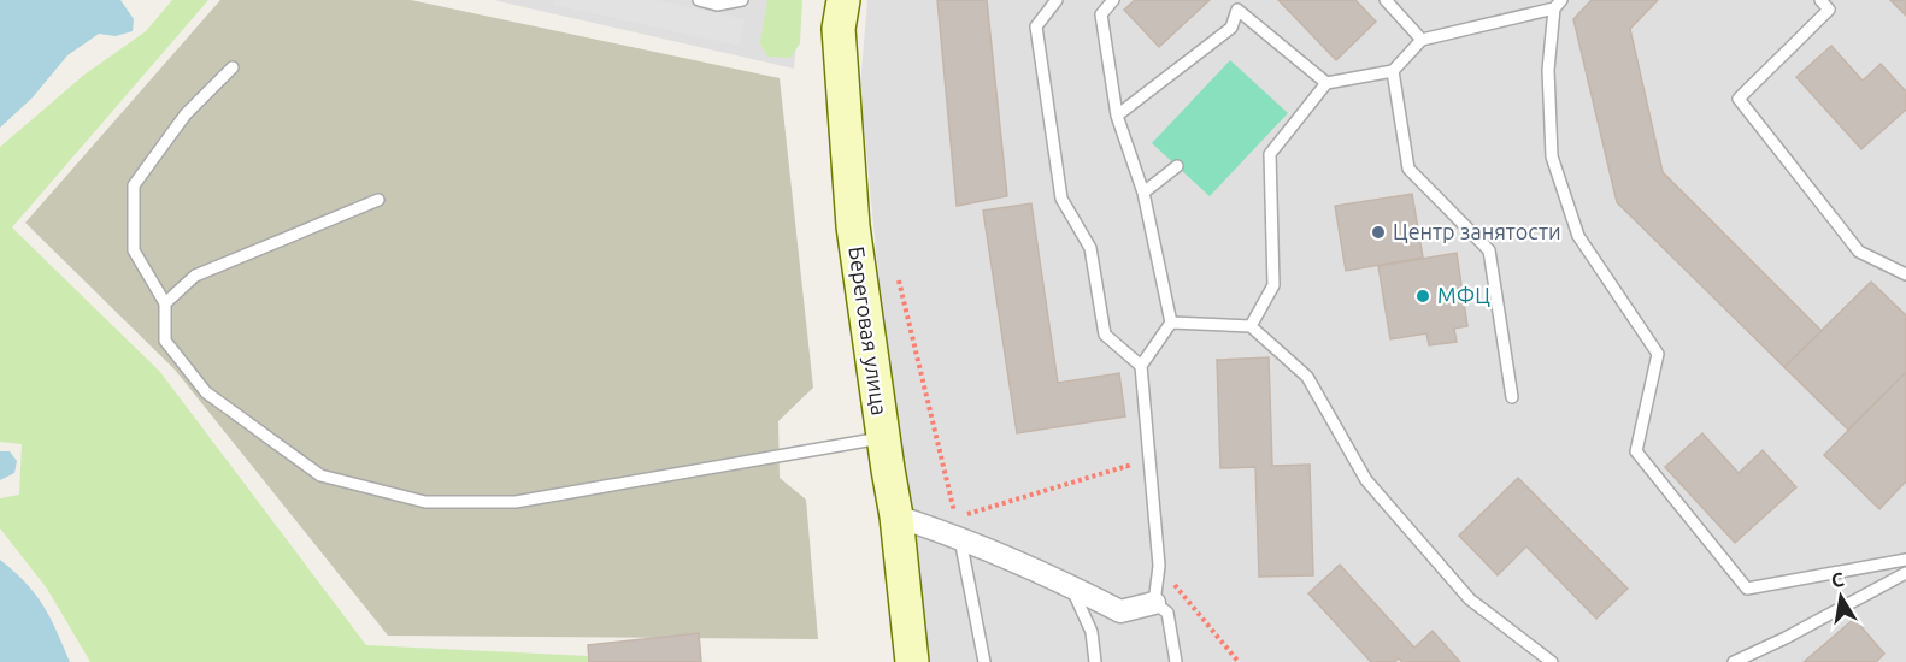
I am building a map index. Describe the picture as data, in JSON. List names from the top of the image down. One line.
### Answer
{"streets":{"main road":["Береговая улица"]},"places":["Центр занятости","МФЦ"],"north":"top"}
